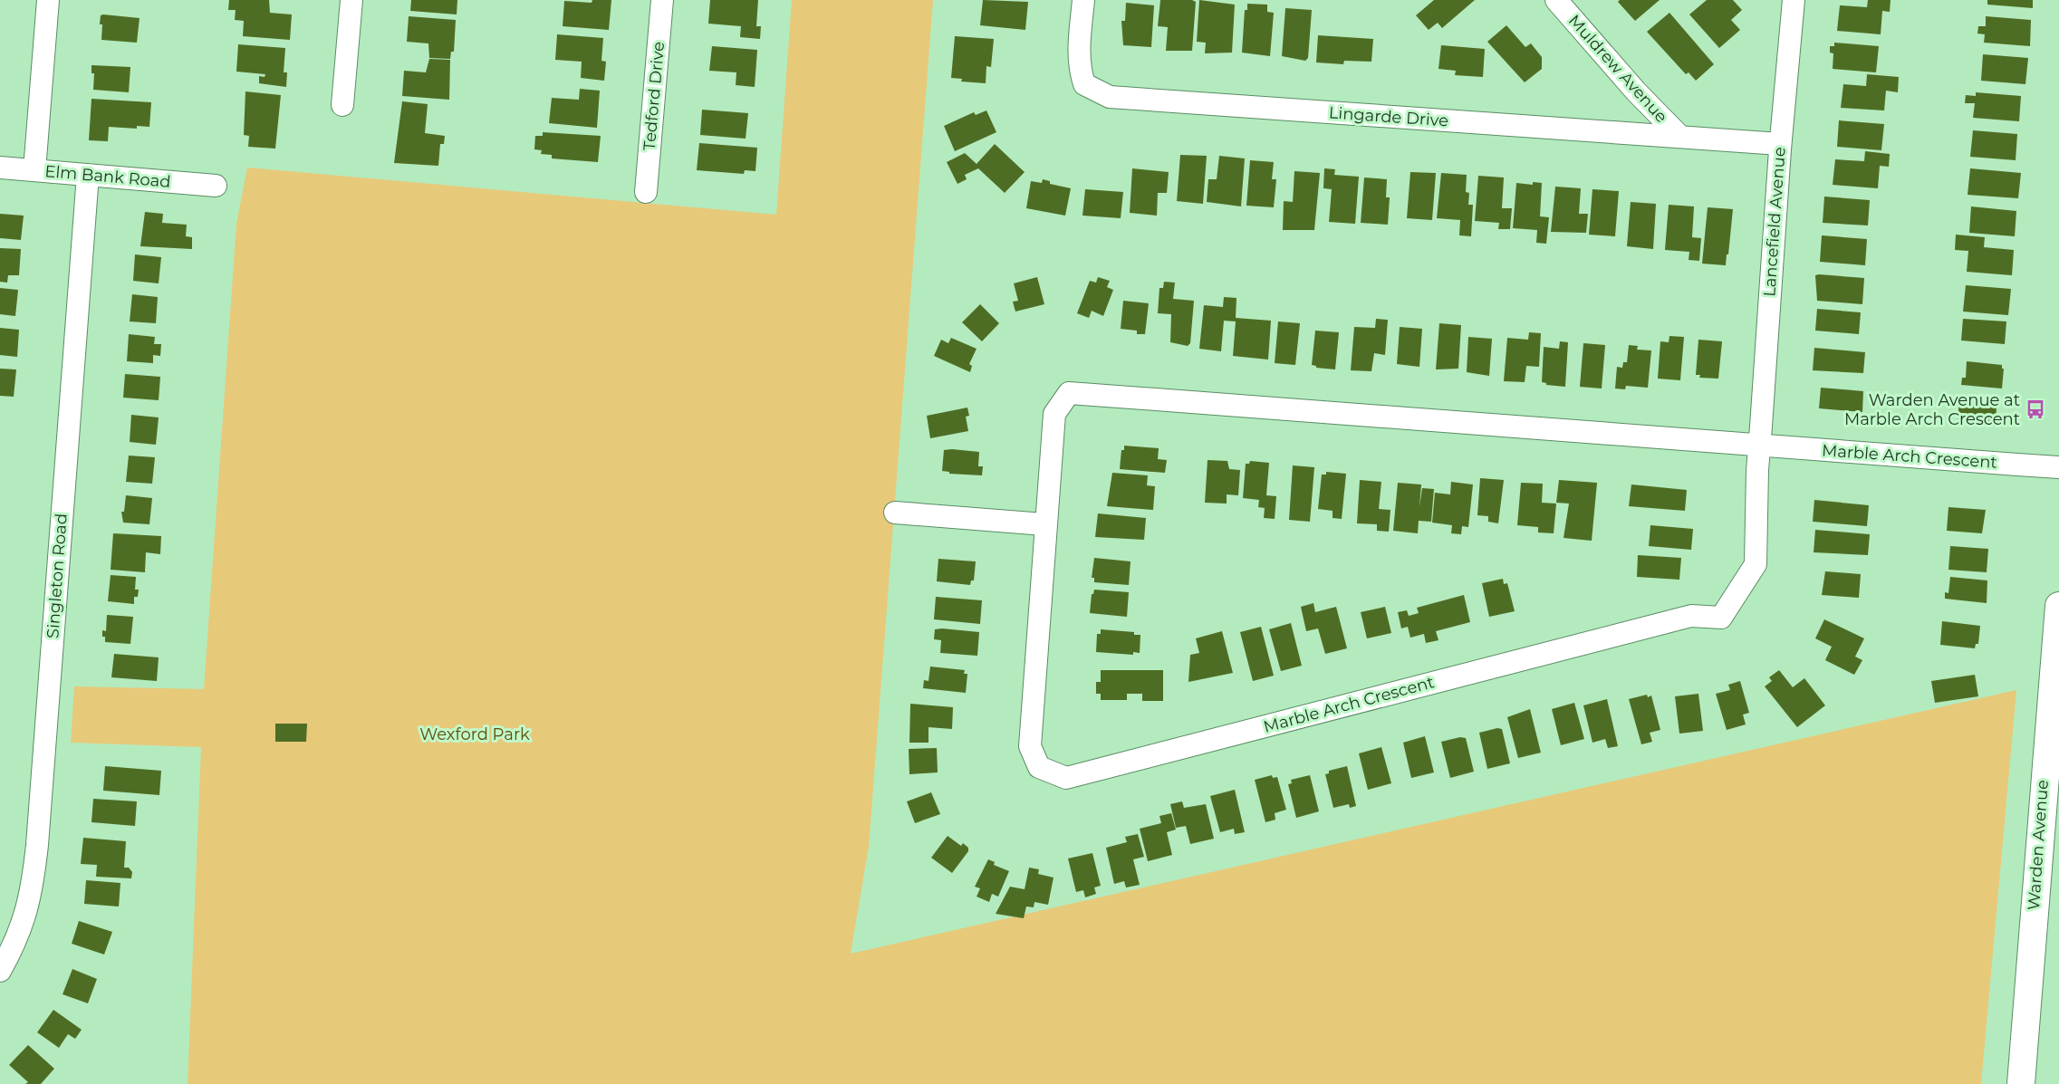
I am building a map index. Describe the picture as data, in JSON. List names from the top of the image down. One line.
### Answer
{"streets":{"main road":["Warden Avenue"],"street":["Muldrew Avenue","Tedford Drive","Lingarde Drive","Elm Bank Road","Lancefield Avenue","Marble Arch Crescent","Singleton Road"]},"crossings":[["Muldrew Avenue","Lingarde Drive"],["Lingarde Drive","Lancefield Avenue"],["Elm Bank Road","Singleton Road"],["Lancefield Avenue","Marble Arch Crescent"]],"parks":["Wexford Park"],"places":{"bus stop":["Warden Avenue at Marble Arch Crescent"]}}
